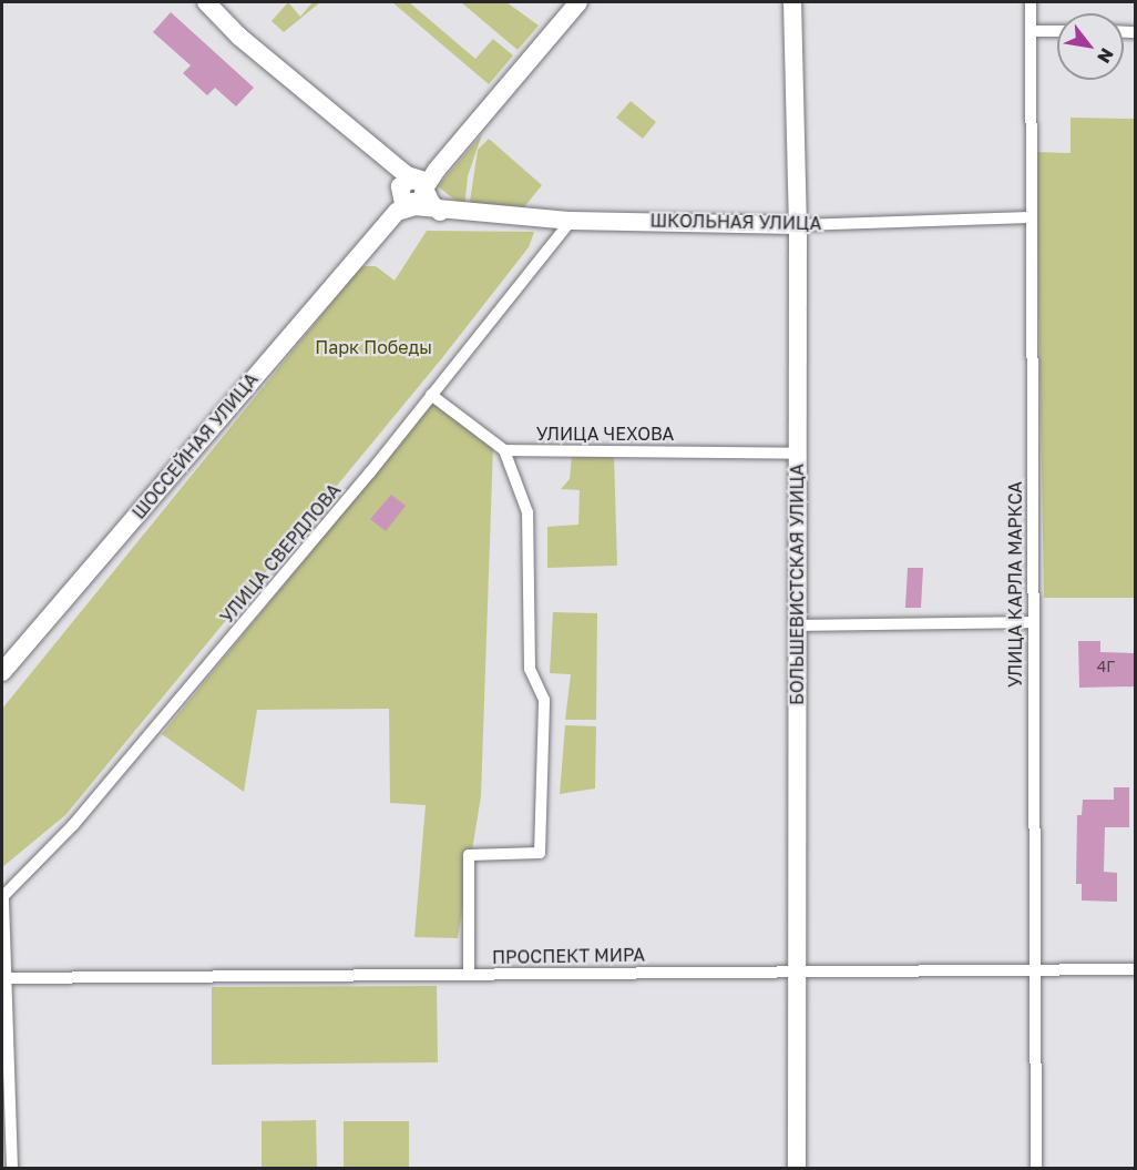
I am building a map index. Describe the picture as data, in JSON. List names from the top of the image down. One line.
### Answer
{"streets":{"street":["ШКОЛЬНАЯ УЛИЦА","УЛИЦА ЧЕХОВА","ШОССЕЙНАЯ УЛИЦА","УЛИЦА СВЕРДЛОВА","БОЛЬШЕВИСТСКАЯ УЛИЦА","УЛИЦА КАРЛА МАРКСА","ПРОСПЕКТ МИРА"]},"crossings":[["ШКОЛЬНАЯ УЛИЦА","УЛИЦА СВЕРДЛОВА"],["ШКОЛЬНАЯ УЛИЦА","БОЛЬШЕВИСТСКАЯ УЛИЦА"],["ШКОЛЬНАЯ УЛИЦА","УЛИЦА КАРЛА МАРКСА"],["УЛИЦА ЧЕХОВА","БОЛЬШЕВИСТСКАЯ УЛИЦА"],["БОЛЬШЕВИСТСКАЯ УЛИЦА","ПРОСПЕКТ МИРА"],["УЛИЦА КАРЛА МАРКСА","ПРОСПЕКТ МИРА"]],"parks":["Парк Победы"],"house_numbers":["4Г"],"north":"bottom right"}
